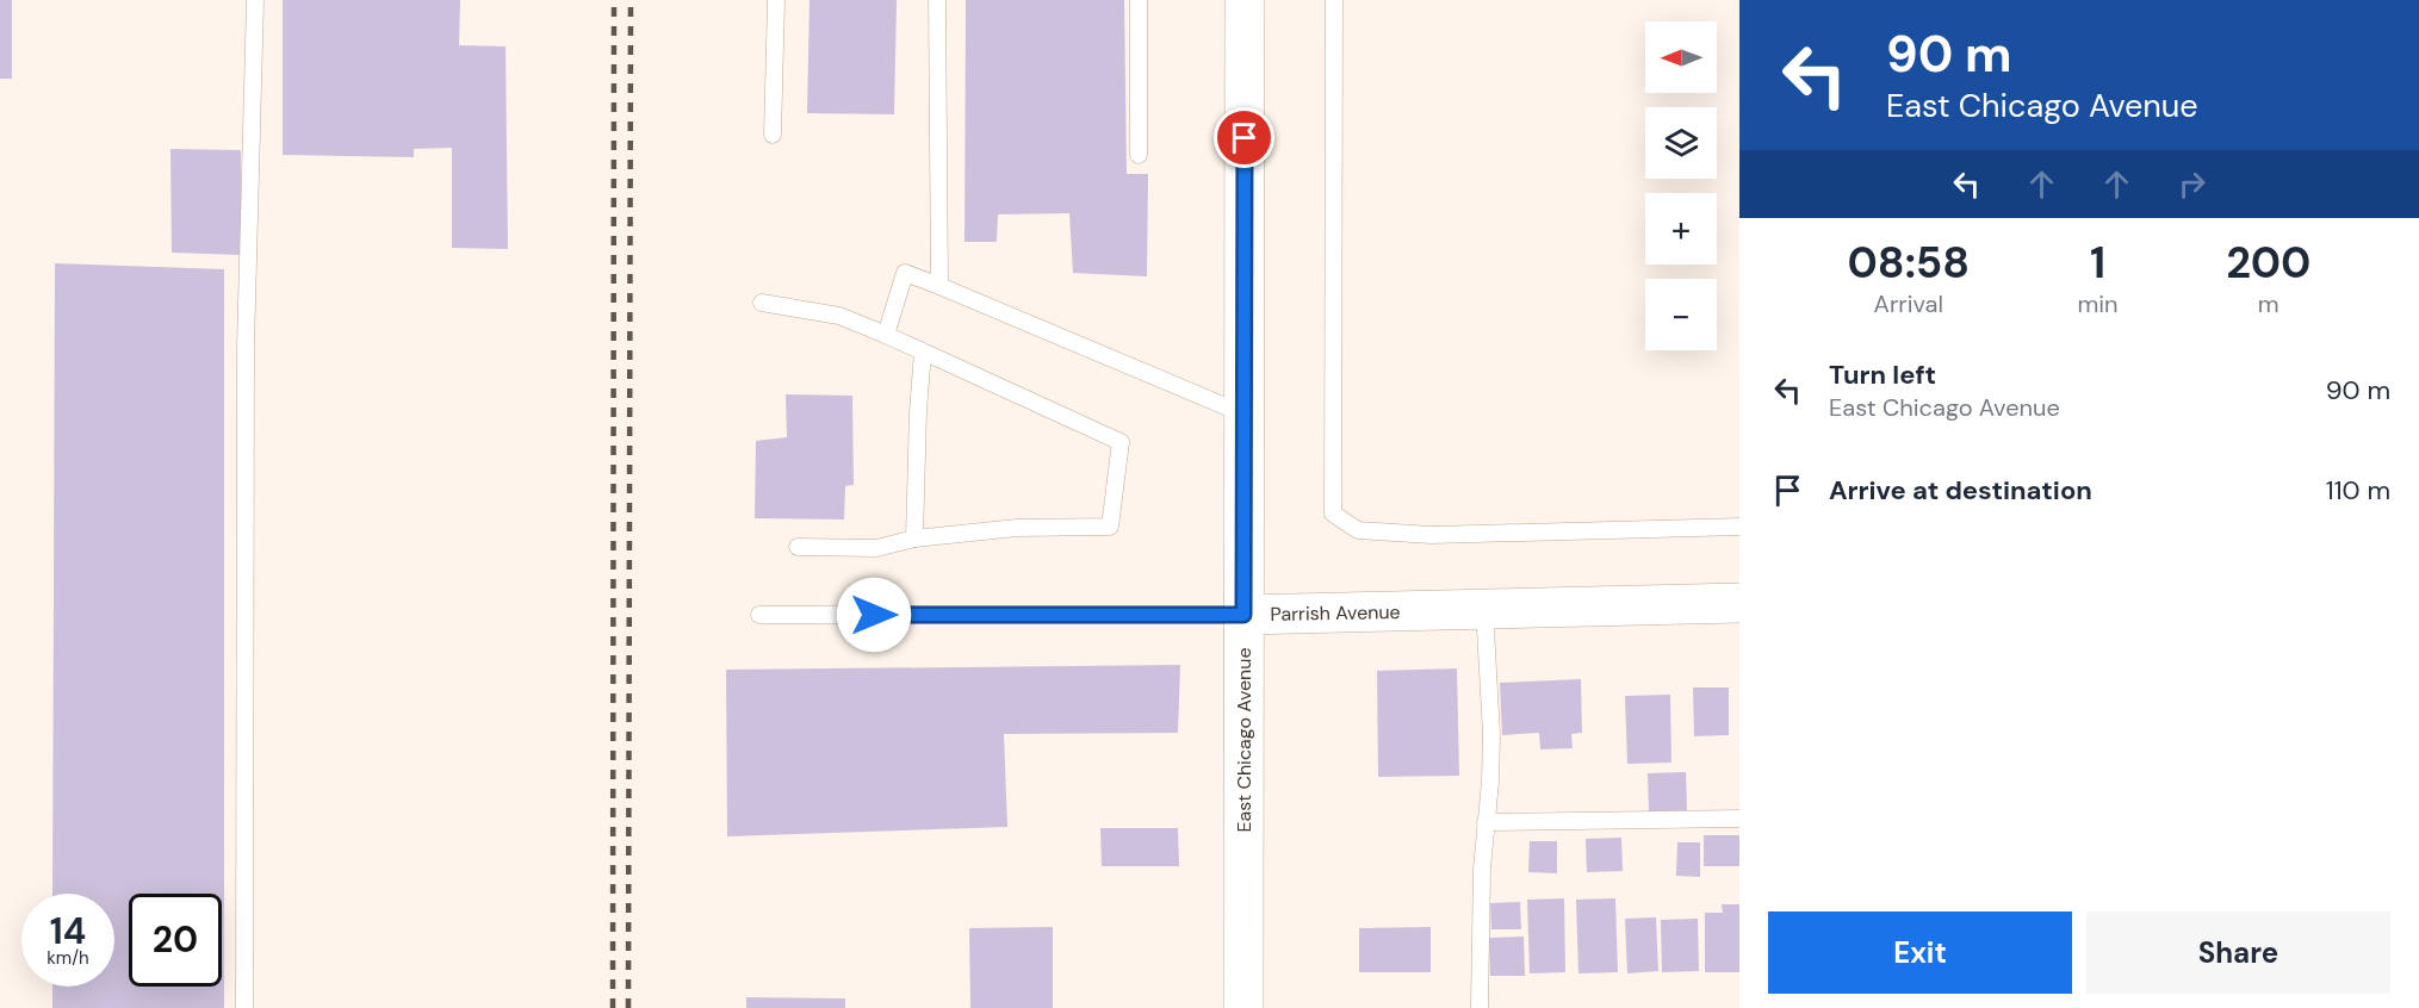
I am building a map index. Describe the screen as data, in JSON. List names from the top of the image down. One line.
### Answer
{"streets":{"main road":["Parrish Avenue","East Chicago Avenue"]},"crossings":[["Parrish Avenue","East Chicago Avenue"]],"north":"left","page":{"turn":["90 m","East Chicago Avenue"],"map_buttons":["+","−"],"eta":["08:58","Arrival","1","min","200","m"],"list":[{"name":"Turn left","note":"East Chicago Avenue","value":"90 m"},{"name":"Arrive at destination","value":"110 m"}],"speed":"14 km/h","limit":"20","buttons":["Exit","Share"]}}
